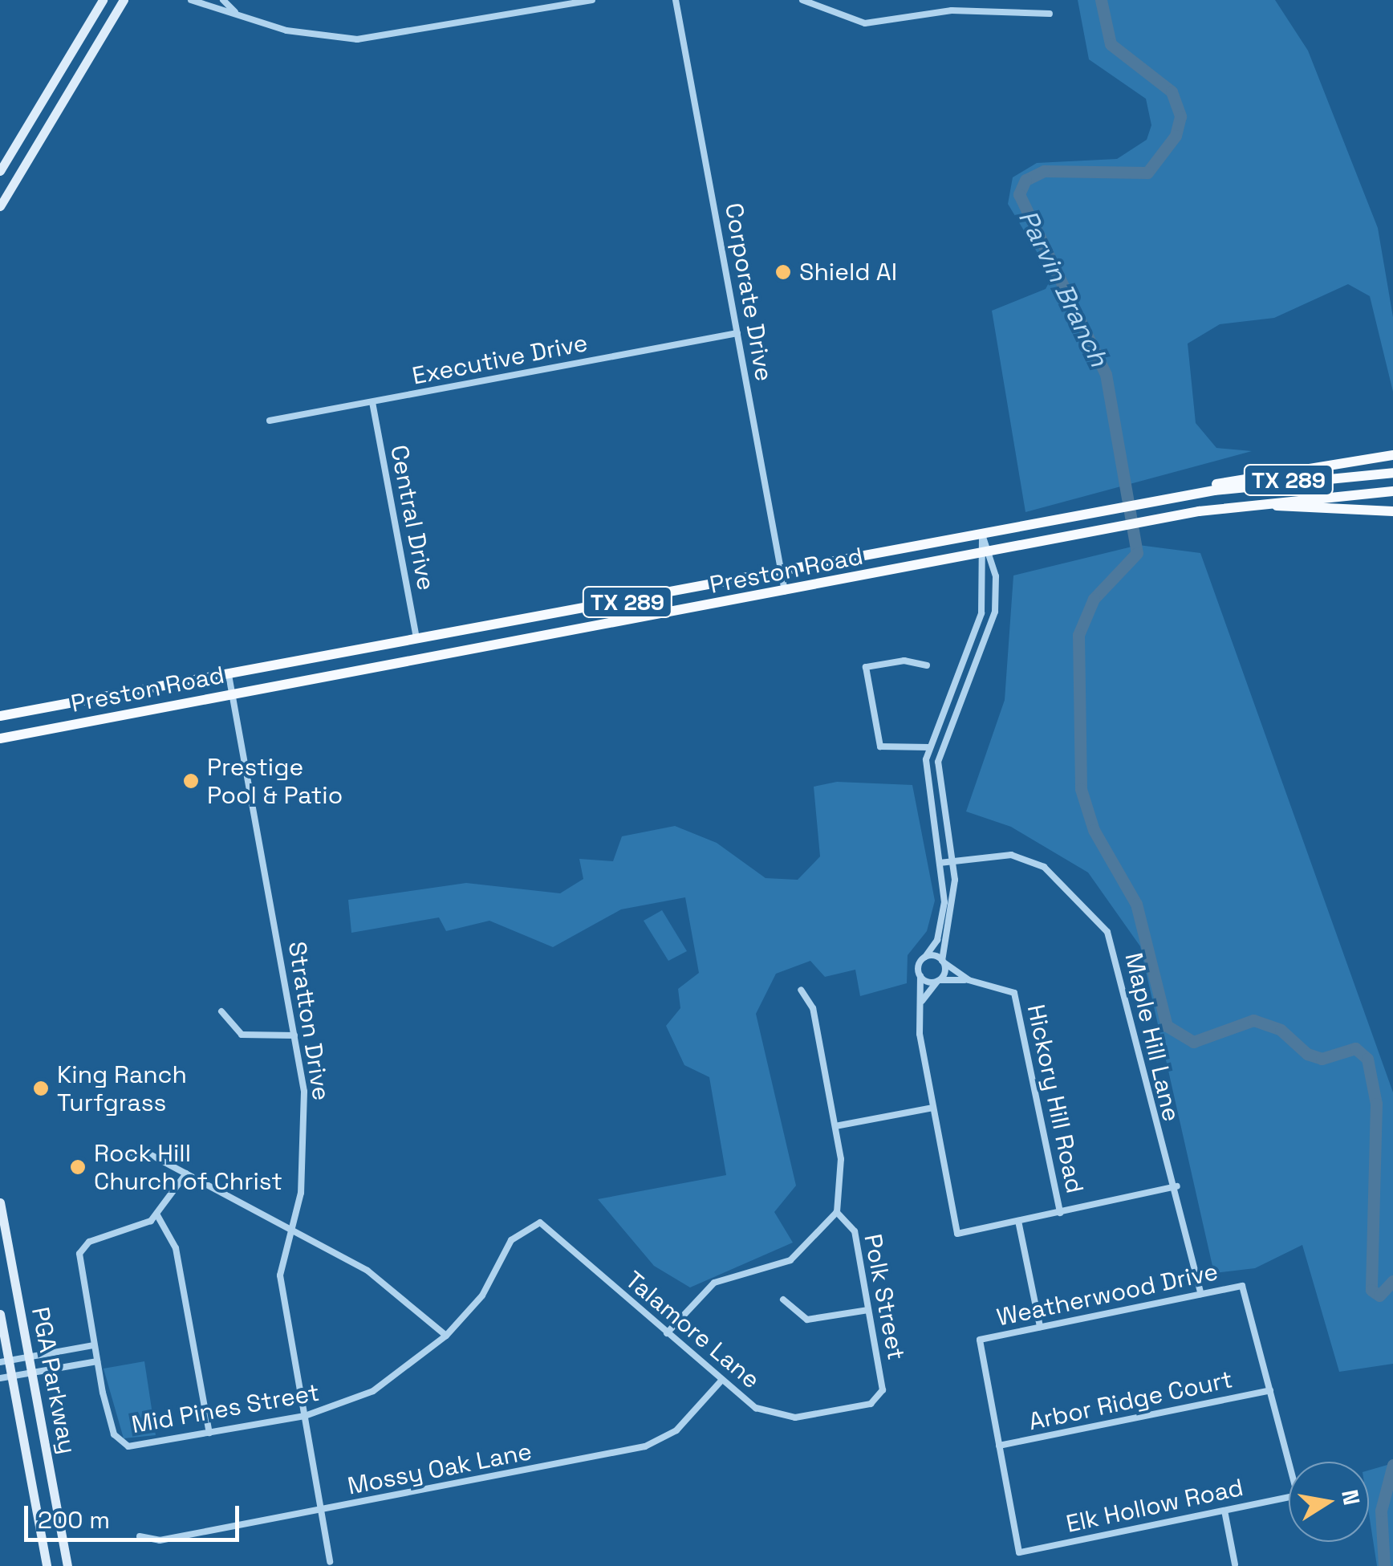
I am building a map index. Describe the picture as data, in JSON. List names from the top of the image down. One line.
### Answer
{"streets":{"main road":["TX 289","Preston Road","PGA Parkway"],"street":["Corporate Drive","Executive Drive","Central Drive","Stratton Drive","Maple Hill Lane","Hickory Hill Road","Weatherwood Drive","Polk Street","Talamore Lane","Arbor Ridge Court","Mid Pines Street","Mossy Oak Lane","Elk Hollow Road"]},"crossings":[["Corporate Drive","Executive Drive"],["Corporate Drive","Preston Road"],["Executive Drive","Central Drive"],["Central Drive","Preston Road"],["Preston Road","Stratton Drive"],["Stratton Drive","Mid Pines Street"],["Stratton Drive","Mossy Oak Lane"],["Maple Hill Lane","Weatherwood Drive"],["Weatherwood Drive","Arbor Ridge Court"],["Weatherwood Drive","Elk Hollow Road"],["Polk Street","Talamore Lane"],["Talamore Lane","Mid Pines Street"],["Talamore Lane","Mossy Oak Lane"],["Arbor Ridge Court","Elk Hollow Road"]],"water":["Parvin Branch"],"places":["Shield AI","Prestige Pool & Patio","King Ranch Turfgrass","Rock Hill Church of Christ"],"scale_bar":"200 m","north":"right"}
